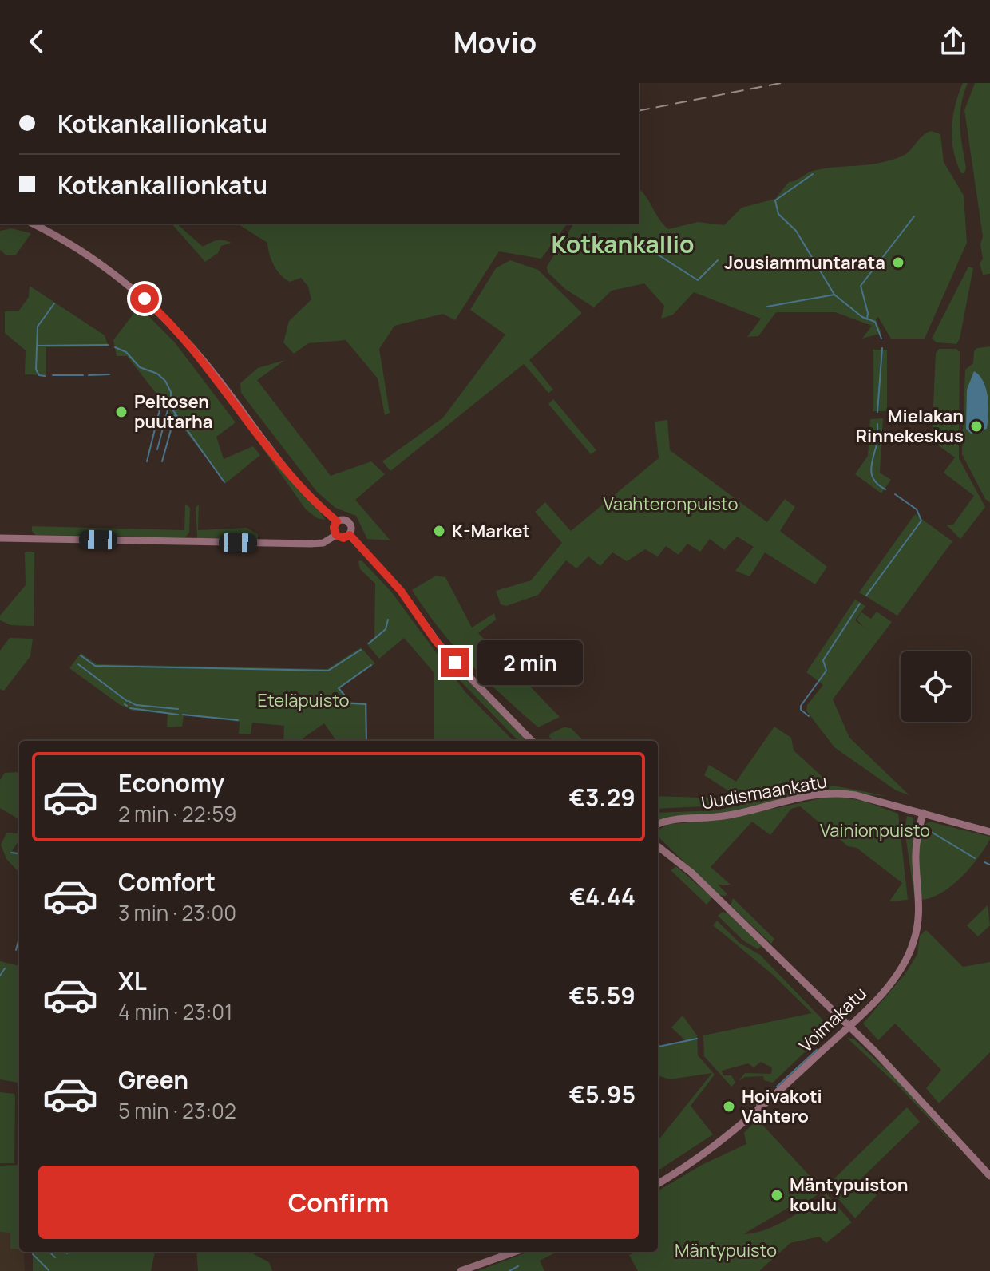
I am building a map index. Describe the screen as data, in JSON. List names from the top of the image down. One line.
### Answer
{"streets":{"street":["Uudismaankatu","Voimakatu"]},"crossings":[["Uudismaankatu","Voimakatu"]],"districts":["Kotkankallio"],"parks":["Vaahteronpuisto","Eteläpuisto","Vainionpuisto","Mäntypuisto"],"places":["Jousiammuntarata","Peltosen puutarha","Mielakan Rinnekeskus","K-Market","Hoivakoti Vahtero","Mäntypuiston koulu"],"page":{"header":"Movio","banner":["Kotkankallionkatu","Kotkankallionkatu"],"bubble":"2 min","list":[{"name":"Economy","note":"2 min · 22:59","value":"€3.29"},{"name":"Comfort","note":"3 min · 23:00","value":"€4.44"},{"name":"XL","note":"4 min · 23:01","value":"€5.59"},{"name":"Green","note":"5 min · 23:02","value":"€5.95"}],"buttons":"Confirm"}}
